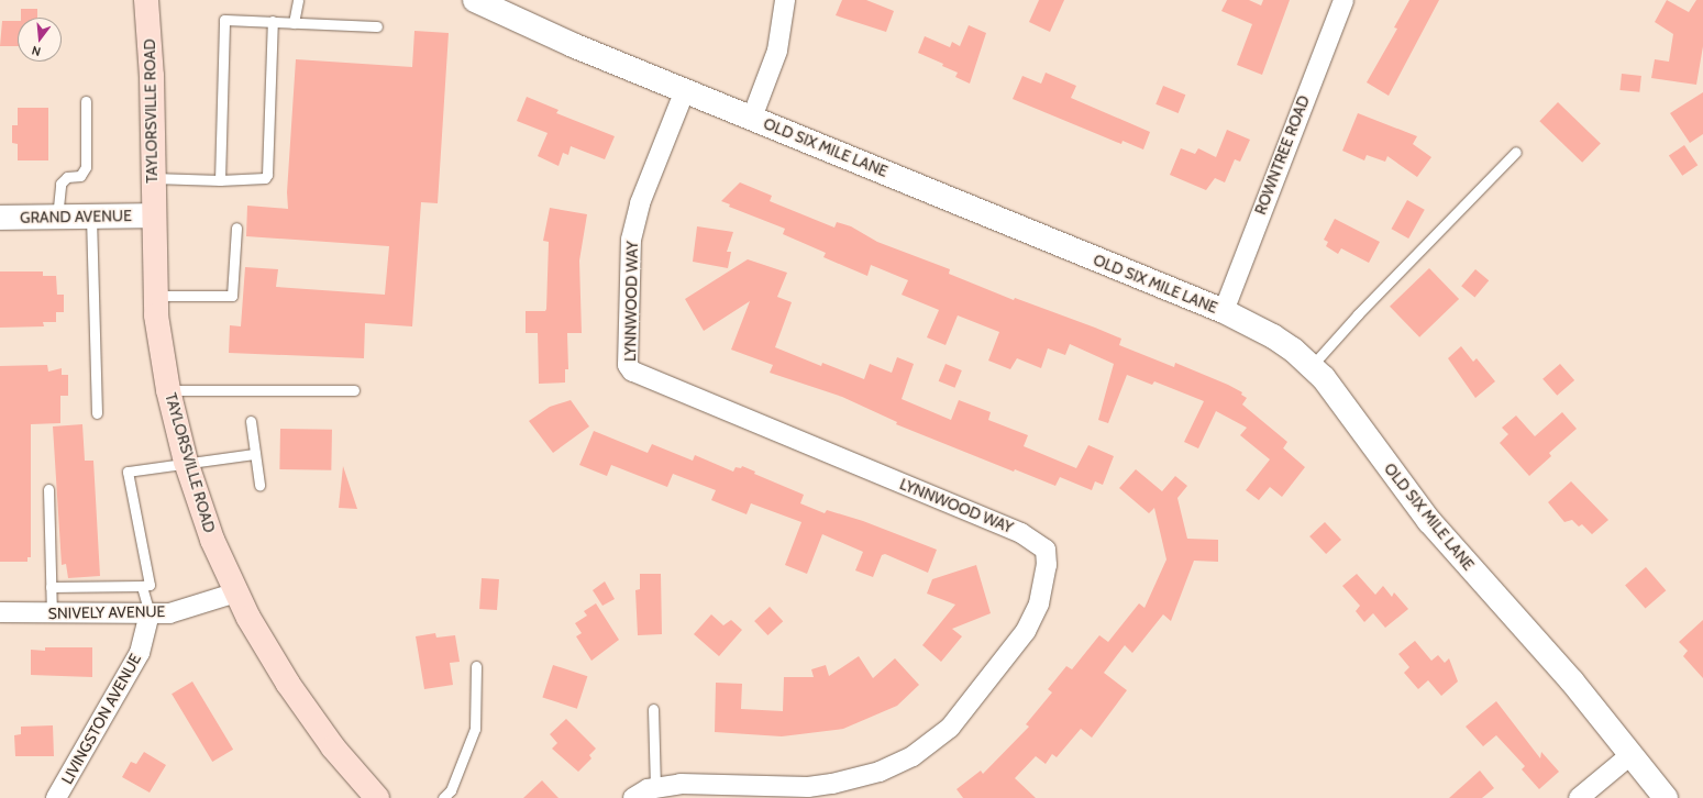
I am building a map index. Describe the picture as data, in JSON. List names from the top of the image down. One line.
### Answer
{"streets":{"main road":["TAYLORSVILLE ROAD"],"street":["OLD SIX MILE LANE","ROWNTREE ROAD","GRAND AVENUE","LYNNWOOD WAY","SNIVELY AVENUE","LIVINGSTON AVENUE"]},"crossings":[["TAYLORSVILLE ROAD","GRAND AVENUE"],["TAYLORSVILLE ROAD","SNIVELY AVENUE"],["OLD SIX MILE LANE","ROWNTREE ROAD"],["OLD SIX MILE LANE","LYNNWOOD WAY"],["SNIVELY AVENUE","LIVINGSTON AVENUE"]],"north":"bottom"}
